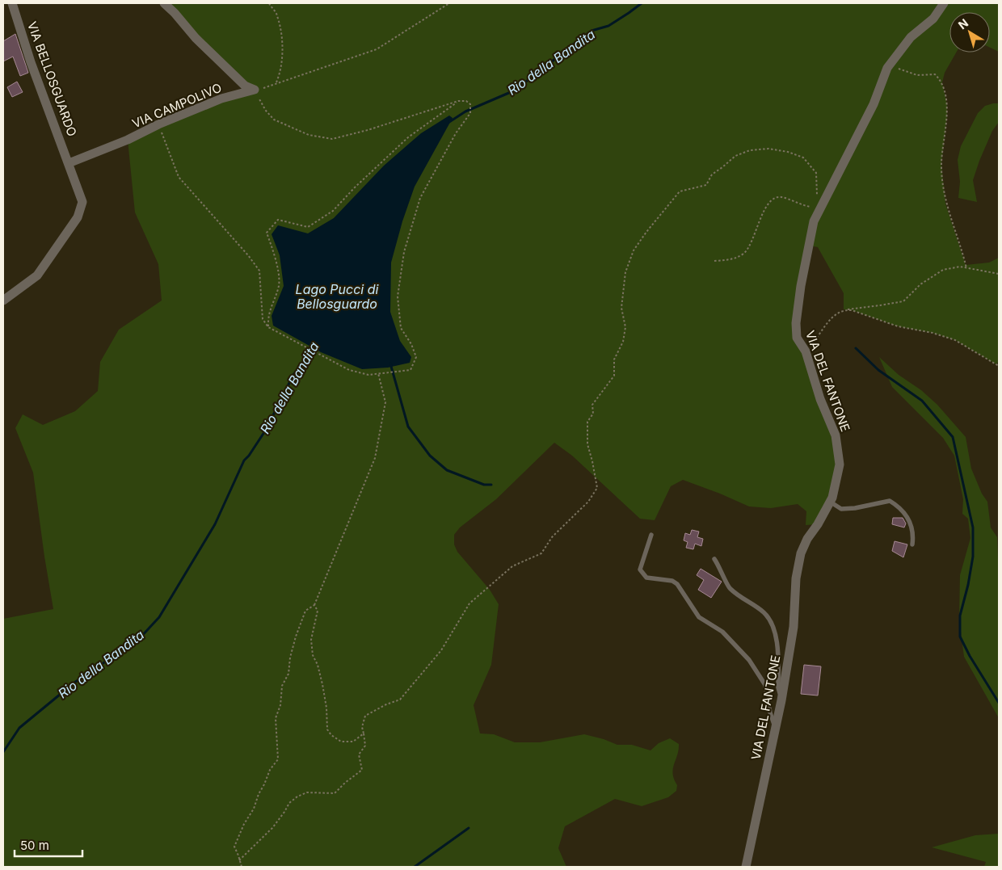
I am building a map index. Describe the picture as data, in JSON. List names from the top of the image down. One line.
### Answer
{"streets":{"street":["VIA BELLOSGUARDO","VIA CAMPOLIVO","VIA DEL FANTONE"]},"crossings":[["VIA BELLOSGUARDO","VIA CAMPOLIVO"]],"water":["Rio della Bandita","Lago Pucci di Bellosguardo"],"scale_bar":"50 m","north":"top left"}
